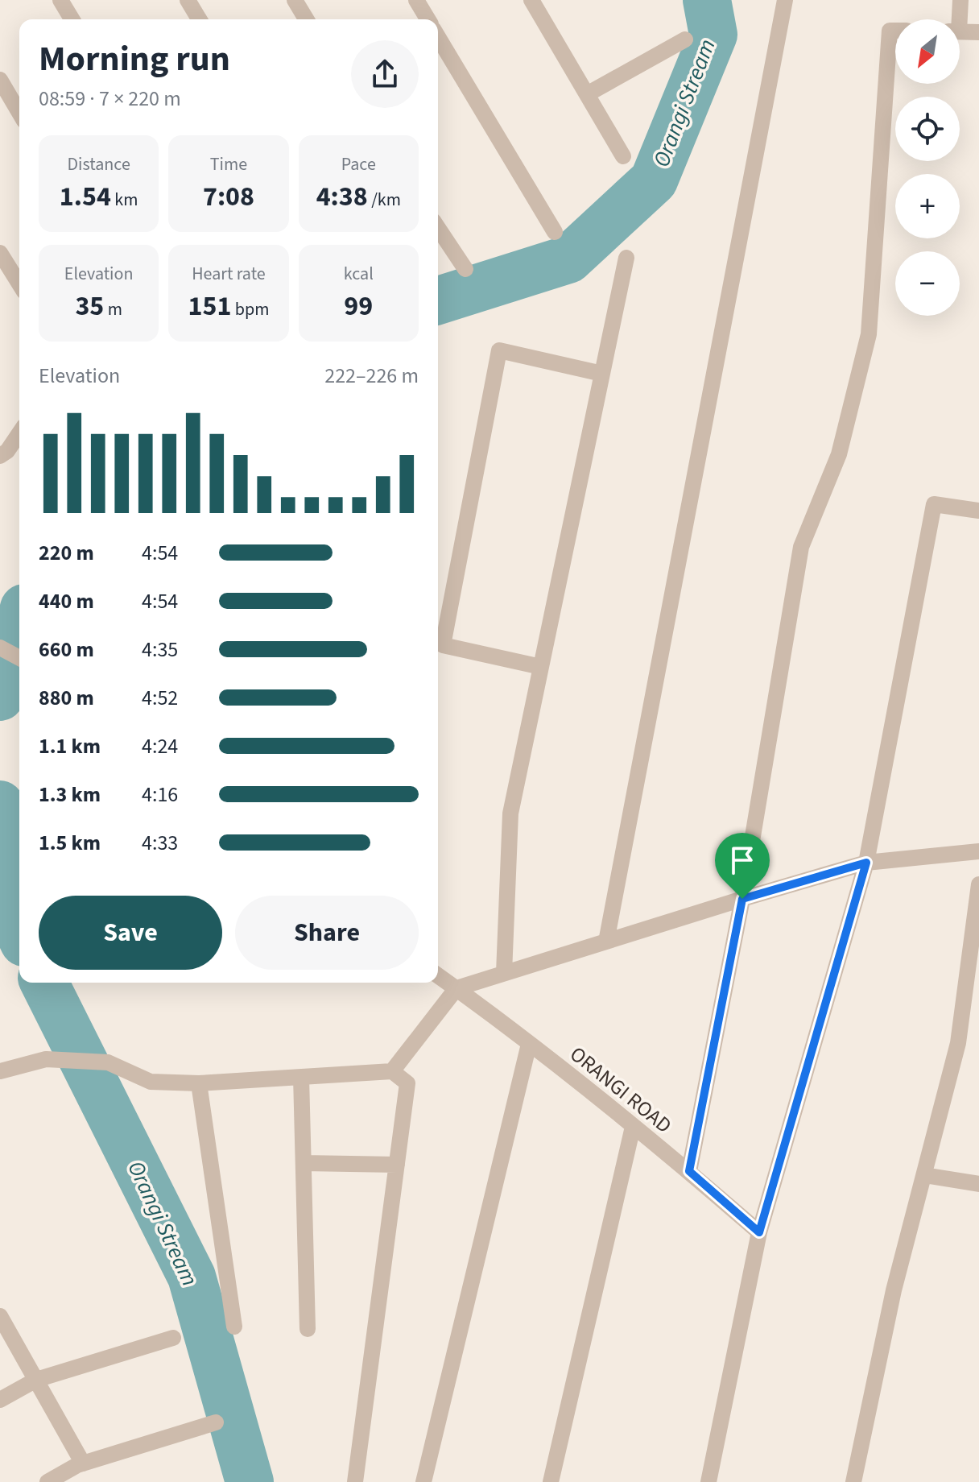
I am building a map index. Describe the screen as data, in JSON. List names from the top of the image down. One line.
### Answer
{"streets":{"street":["ORANGI ROAD"]},"water":["Orangi Stream"],"north":"bottom left","page":{"map_buttons":["+","−"],"heading":["Morning run","08:59 · 7 × 220 m"],"stats":[["Distance","1.54 km"],["Time","7:08"],["Pace","4:38 /km"],["Elevation","35 m"],["Heart rate","151 bpm"],["kcal","99"]],"chart":["Elevation","222–226 m"],"list":[{"name":"220 m","note":"4:54"},{"name":"440 m","note":"4:54"},{"name":"660 m","note":"4:35"},{"name":"880 m","note":"4:52"},{"name":"1.1 km","note":"4:24"},{"name":"1.3 km","note":"4:16"},{"name":"1.5 km","note":"4:33"}],"buttons":["Save","Share"]}}
